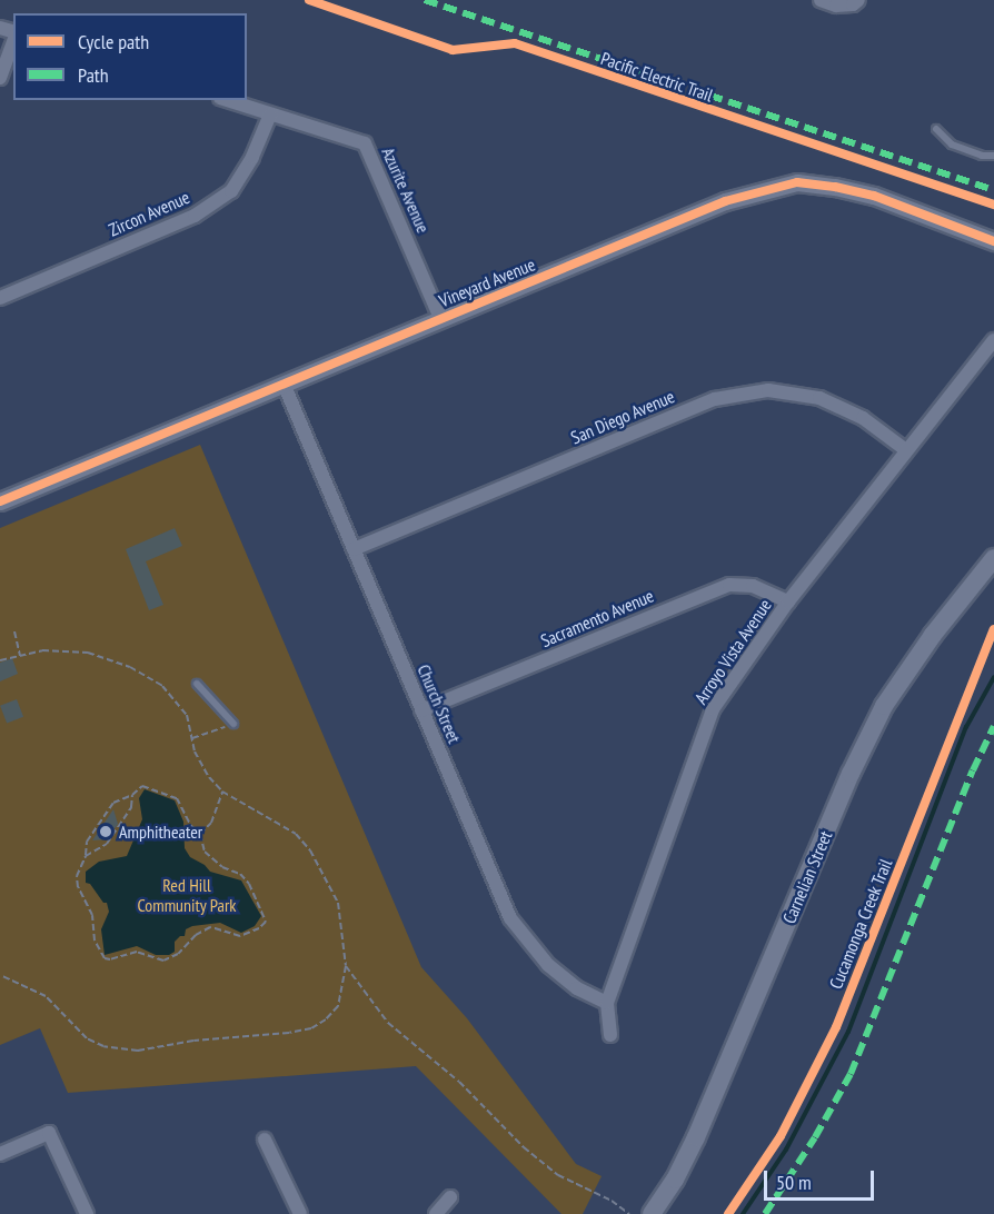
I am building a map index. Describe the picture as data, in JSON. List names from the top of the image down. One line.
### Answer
{"streets":{"main road":["Carnelian Street"],"street":["Azurite Avenue","Zircon Avenue","Vineyard Avenue","San Diego Avenue","Sacramento Avenue","Arroyo Vista Avenue","Church Street"],"cycle path":["Pacific Electric Trail","Cucamonga Creek Trail"]},"crossings":[["Azurite Avenue","Zircon Avenue"],["Azurite Avenue","Vineyard Avenue"],["Vineyard Avenue","Church Street"],["San Diego Avenue","Arroyo Vista Avenue"],["San Diego Avenue","Church Street"],["Sacramento Avenue","Arroyo Vista Avenue"],["Sacramento Avenue","Church Street"],["Arroyo Vista Avenue","Church Street"]],"parks":["Red Hill Community Park"],"places":["Amphitheater"],"legend":["Cycle path","Path"],"scale_bar":"50 m"}
